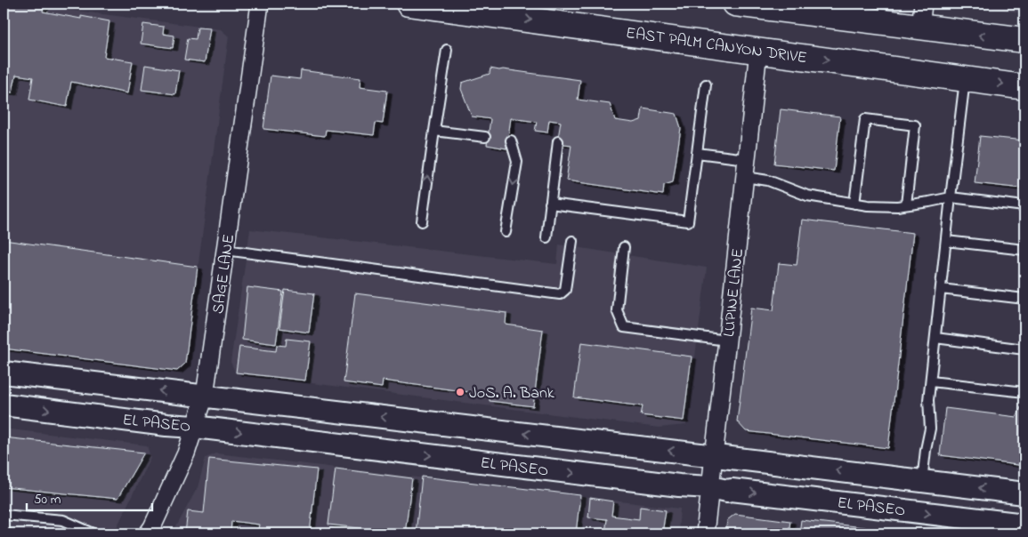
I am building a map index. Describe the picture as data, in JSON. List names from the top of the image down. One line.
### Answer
{"streets":{"main road":["EAST PALM CANYON DRIVE"],"street":["SAGE LANE","LUPINE LANE","EL PASEO"]},"crossings":[["EAST PALM CANYON DRIVE","LUPINE LANE"],["SAGE LANE","EL PASEO"],["LUPINE LANE","EL PASEO"]],"places":["JoS. A. Bank"],"scale_bar":"50 m"}
